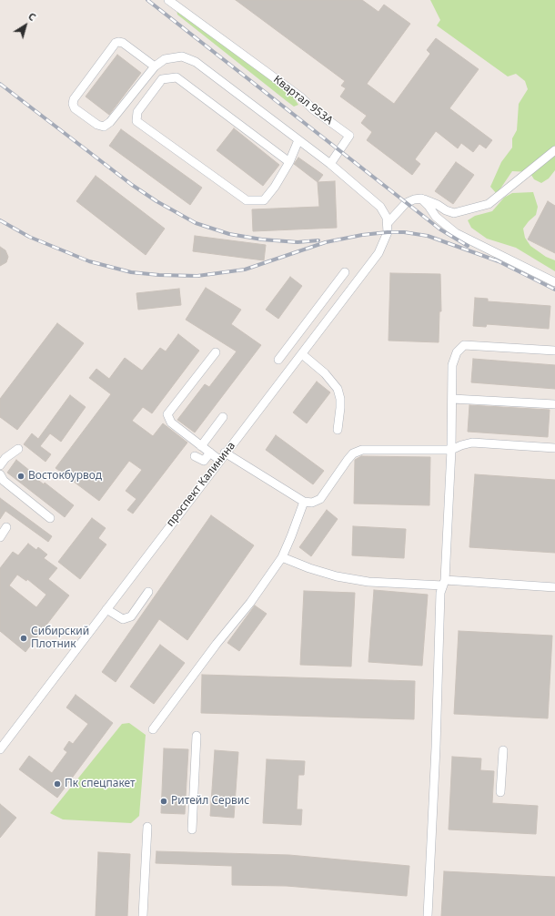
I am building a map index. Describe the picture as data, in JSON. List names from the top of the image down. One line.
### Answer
{"streets":{"street":["Квартал 953А","проспект Калинина"]},"places":["Востокбурвод","Сибирский Плотник","Пк спецпакет","Ритейл Сервис"],"north":"top right"}
